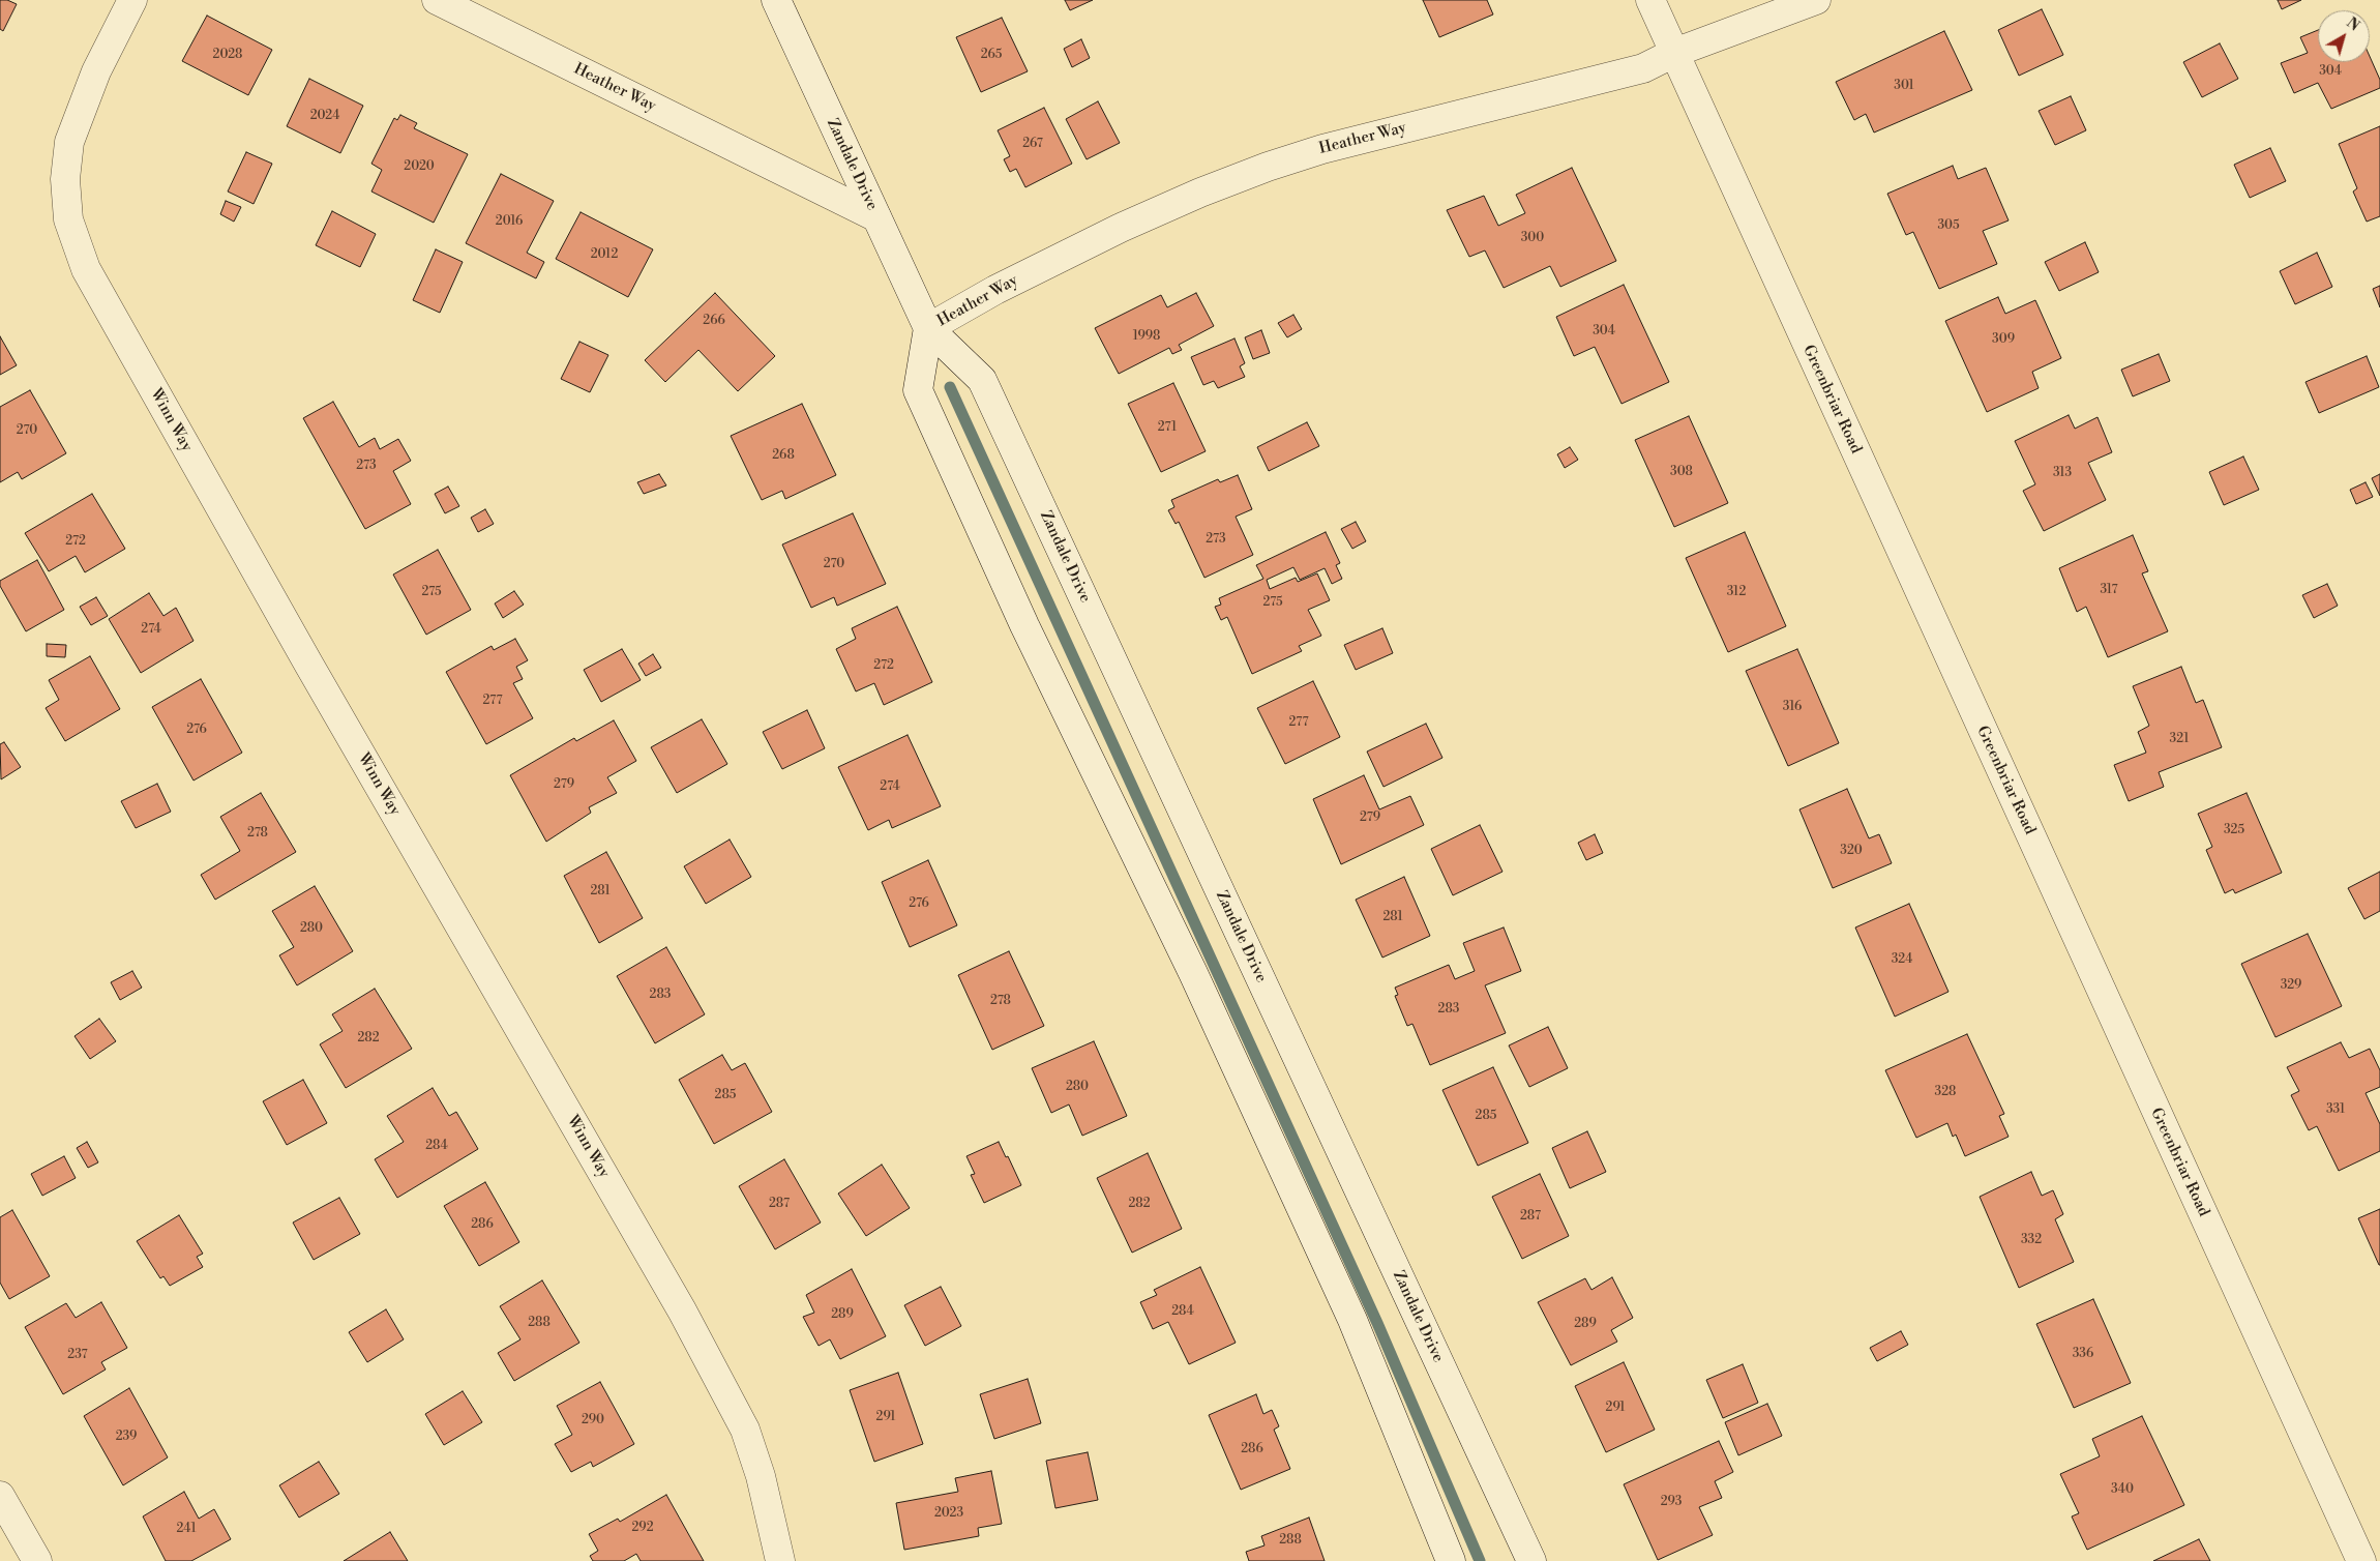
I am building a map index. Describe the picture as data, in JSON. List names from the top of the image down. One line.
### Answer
{"streets":{"street":["Heather Way","Zandale Drive","Greenbriar Road","Winn Way"]},"crossings":[["Heather Way","Zandale Drive"],["Heather Way","Greenbriar Road"]],"house_numbers":["2028","265","304","301","2024","267","2020","2016","305","300","2012","266","304","1998","309","271","270","268","273","308","313","273","272","270","317","275","312","275","274","272","277","316","277","276","321","279","274","279","325","278","320","281","276","281","280","324","329","283","278","283","282","280","328","285","331","285","284","287","282","287","286","332","284","289","288","289","336","237","291","291","290","239","286","340","293","2023","292","241","288"],"north":"top right"}
